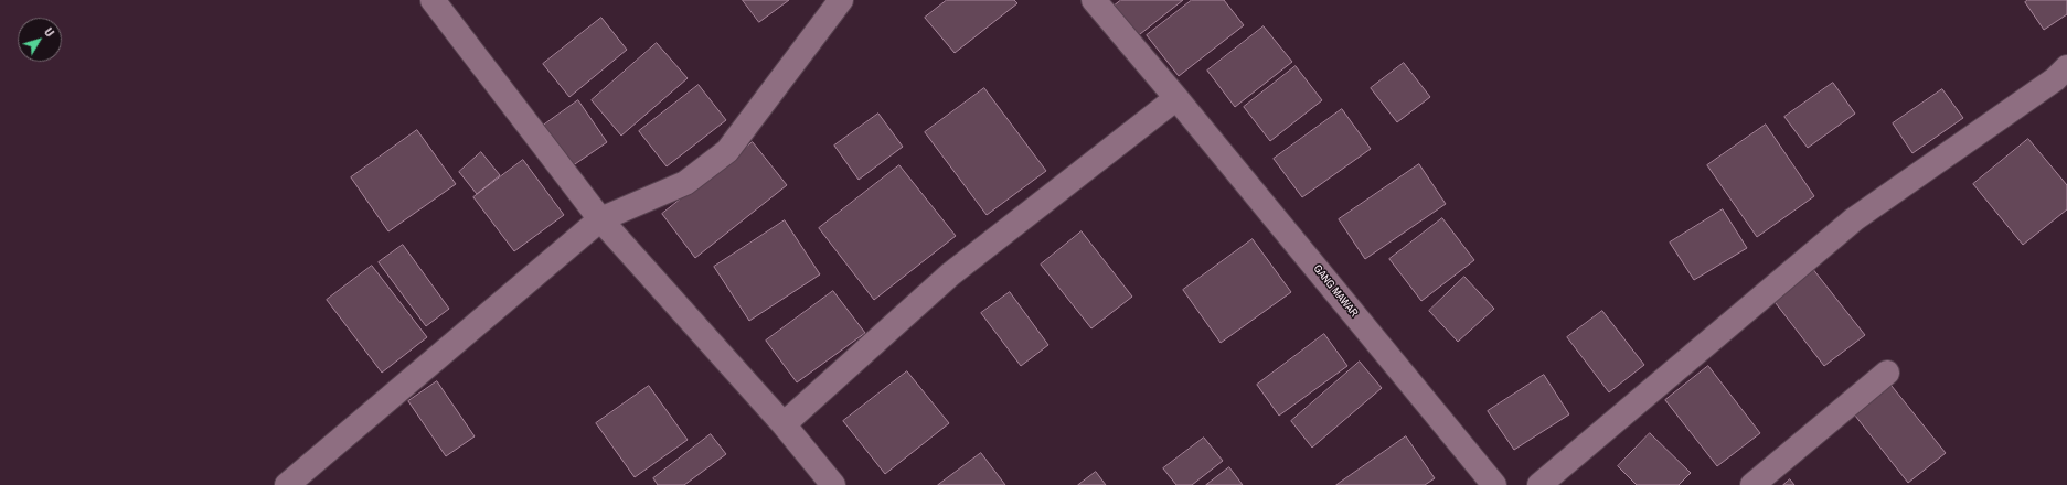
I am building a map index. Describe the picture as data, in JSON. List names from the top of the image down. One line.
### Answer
{"streets":{"street":["GANG MAWAR"]},"north":"top right"}
